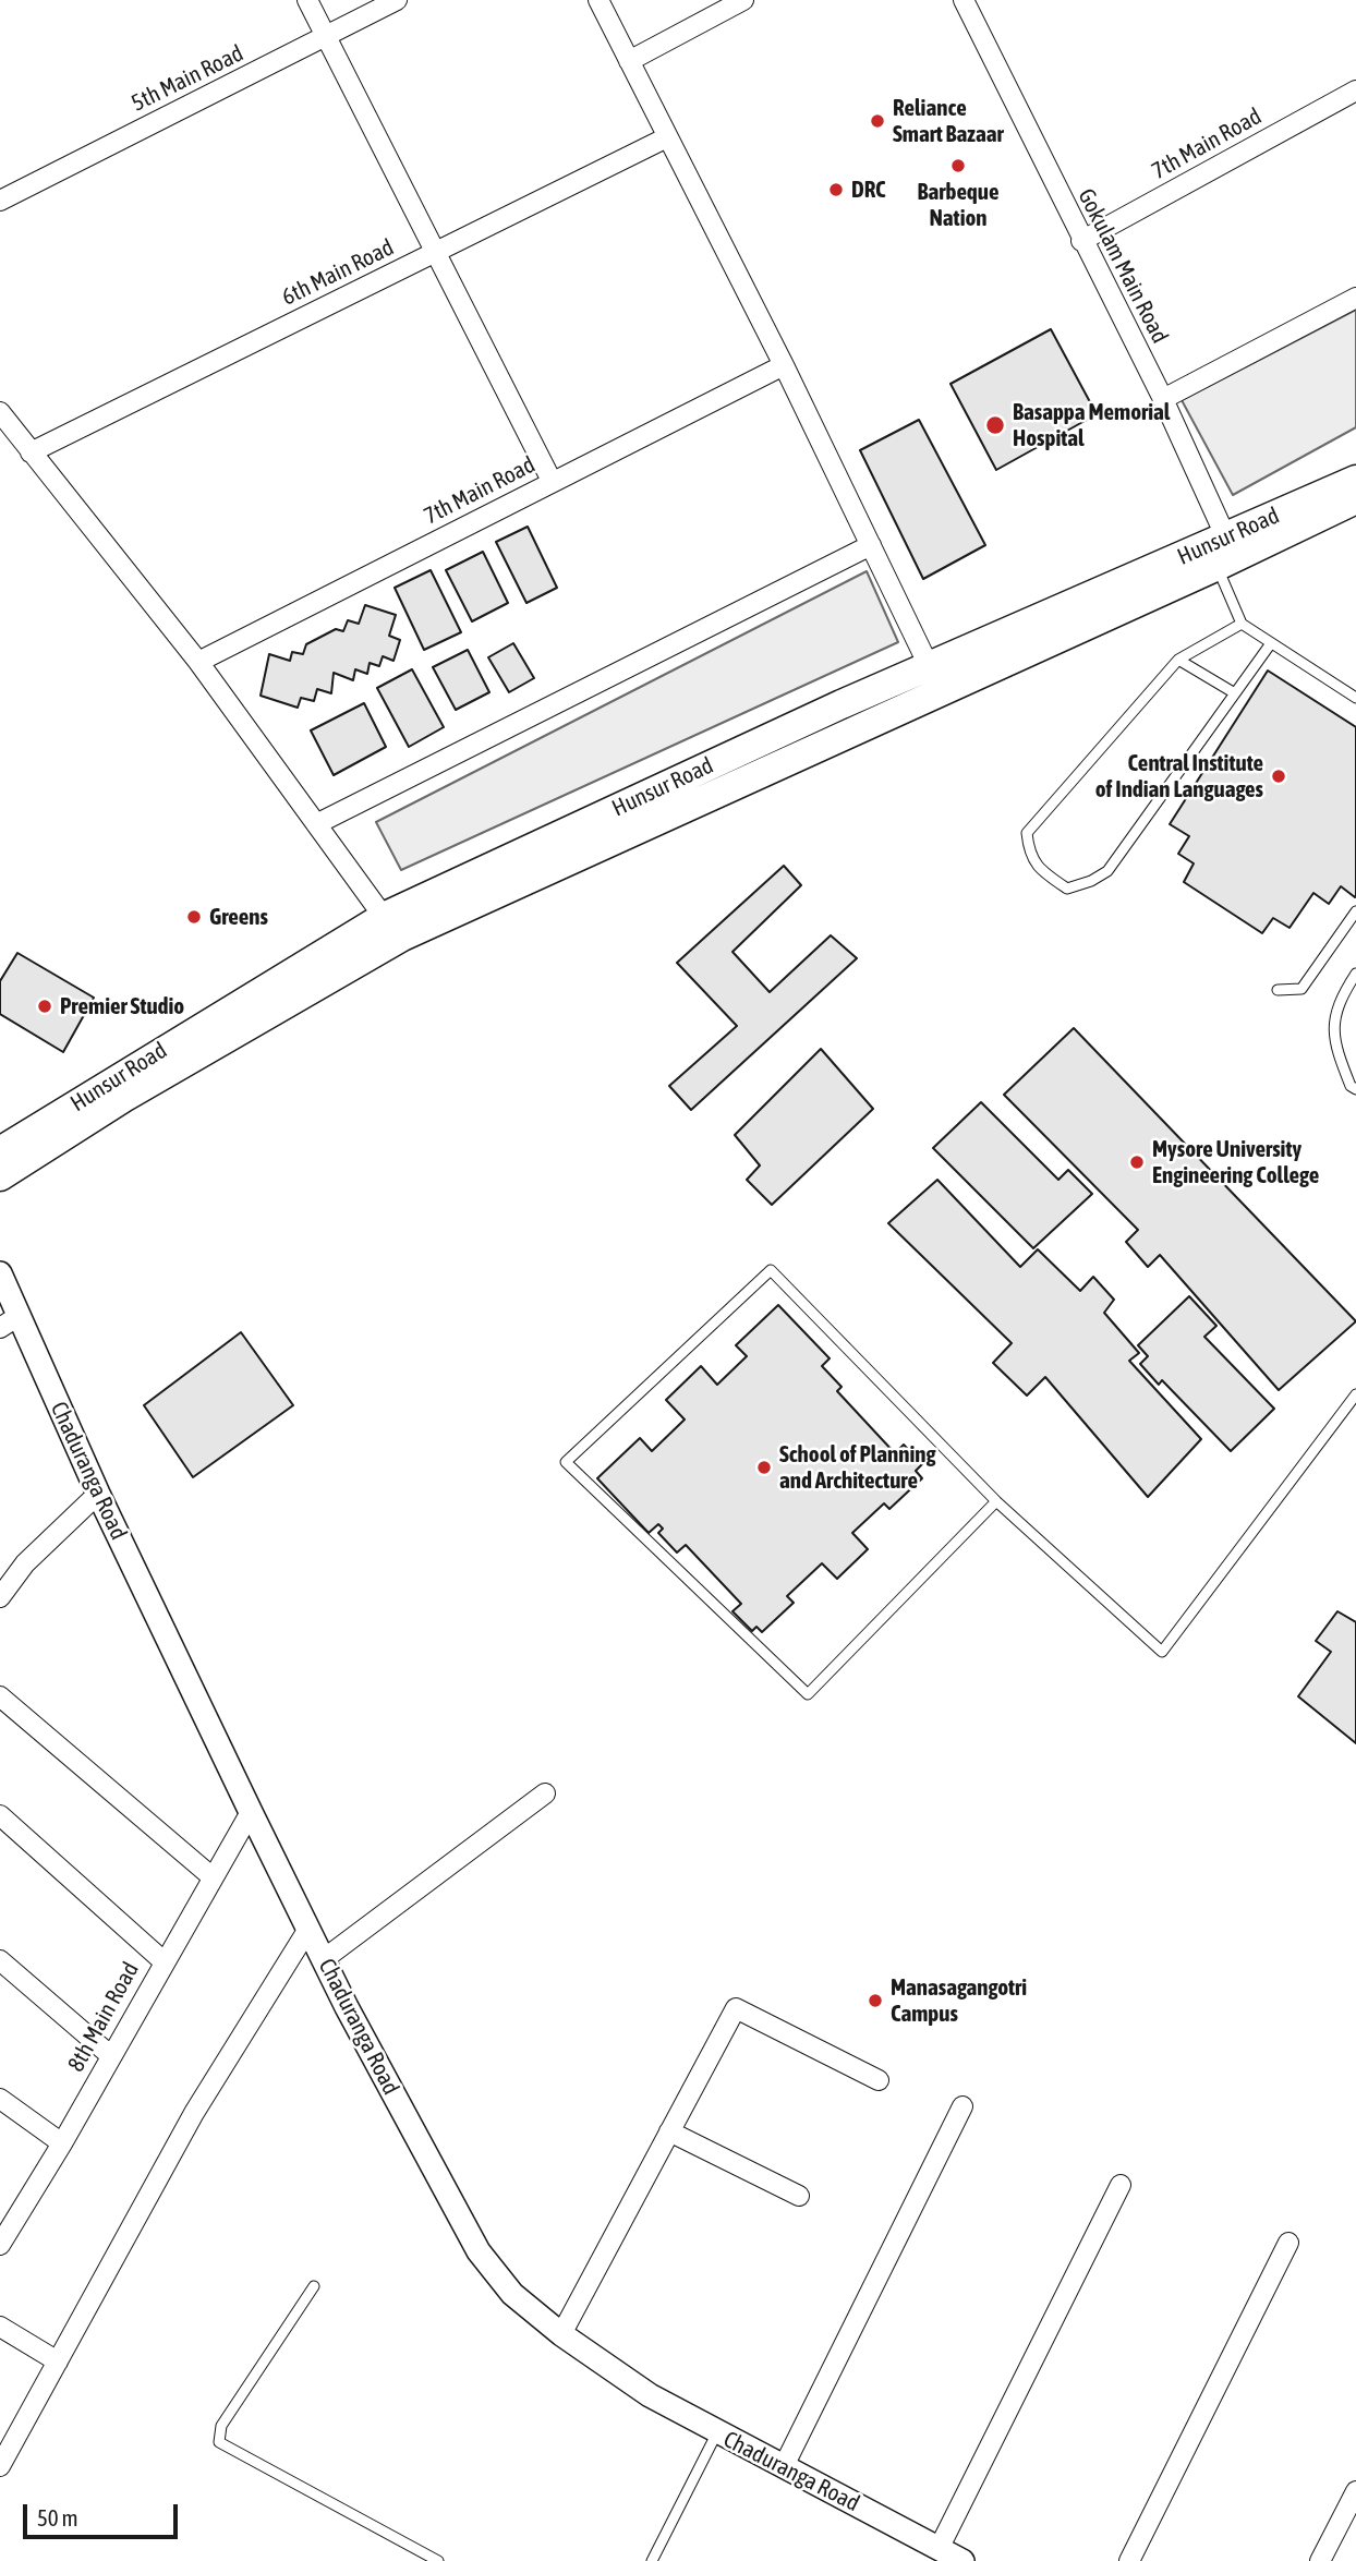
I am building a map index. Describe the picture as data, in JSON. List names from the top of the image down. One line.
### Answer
{"streets":{"main road":["Hunsur Road"],"street":["5th Main Road","7th Main Road","Gokulam Main Road","6th Main Road","Chaduranga Road","8th Main Road"]},"crossings":[["7th Main Road","Gokulam Main Road"],["Gokulam Main Road","Hunsur Road"],["Chaduranga Road","8th Main Road"]],"places":["Reliance Smart Bazaar","Barbeque Nation","DRC","Basappa Memorial Hospital","Central Institute of Indian Languages","Greens","Premier Studio","Mysore University Engineering College","School of Planning and Architecture","Manasagangotri Campus"],"scale_bar":"50 m"}
